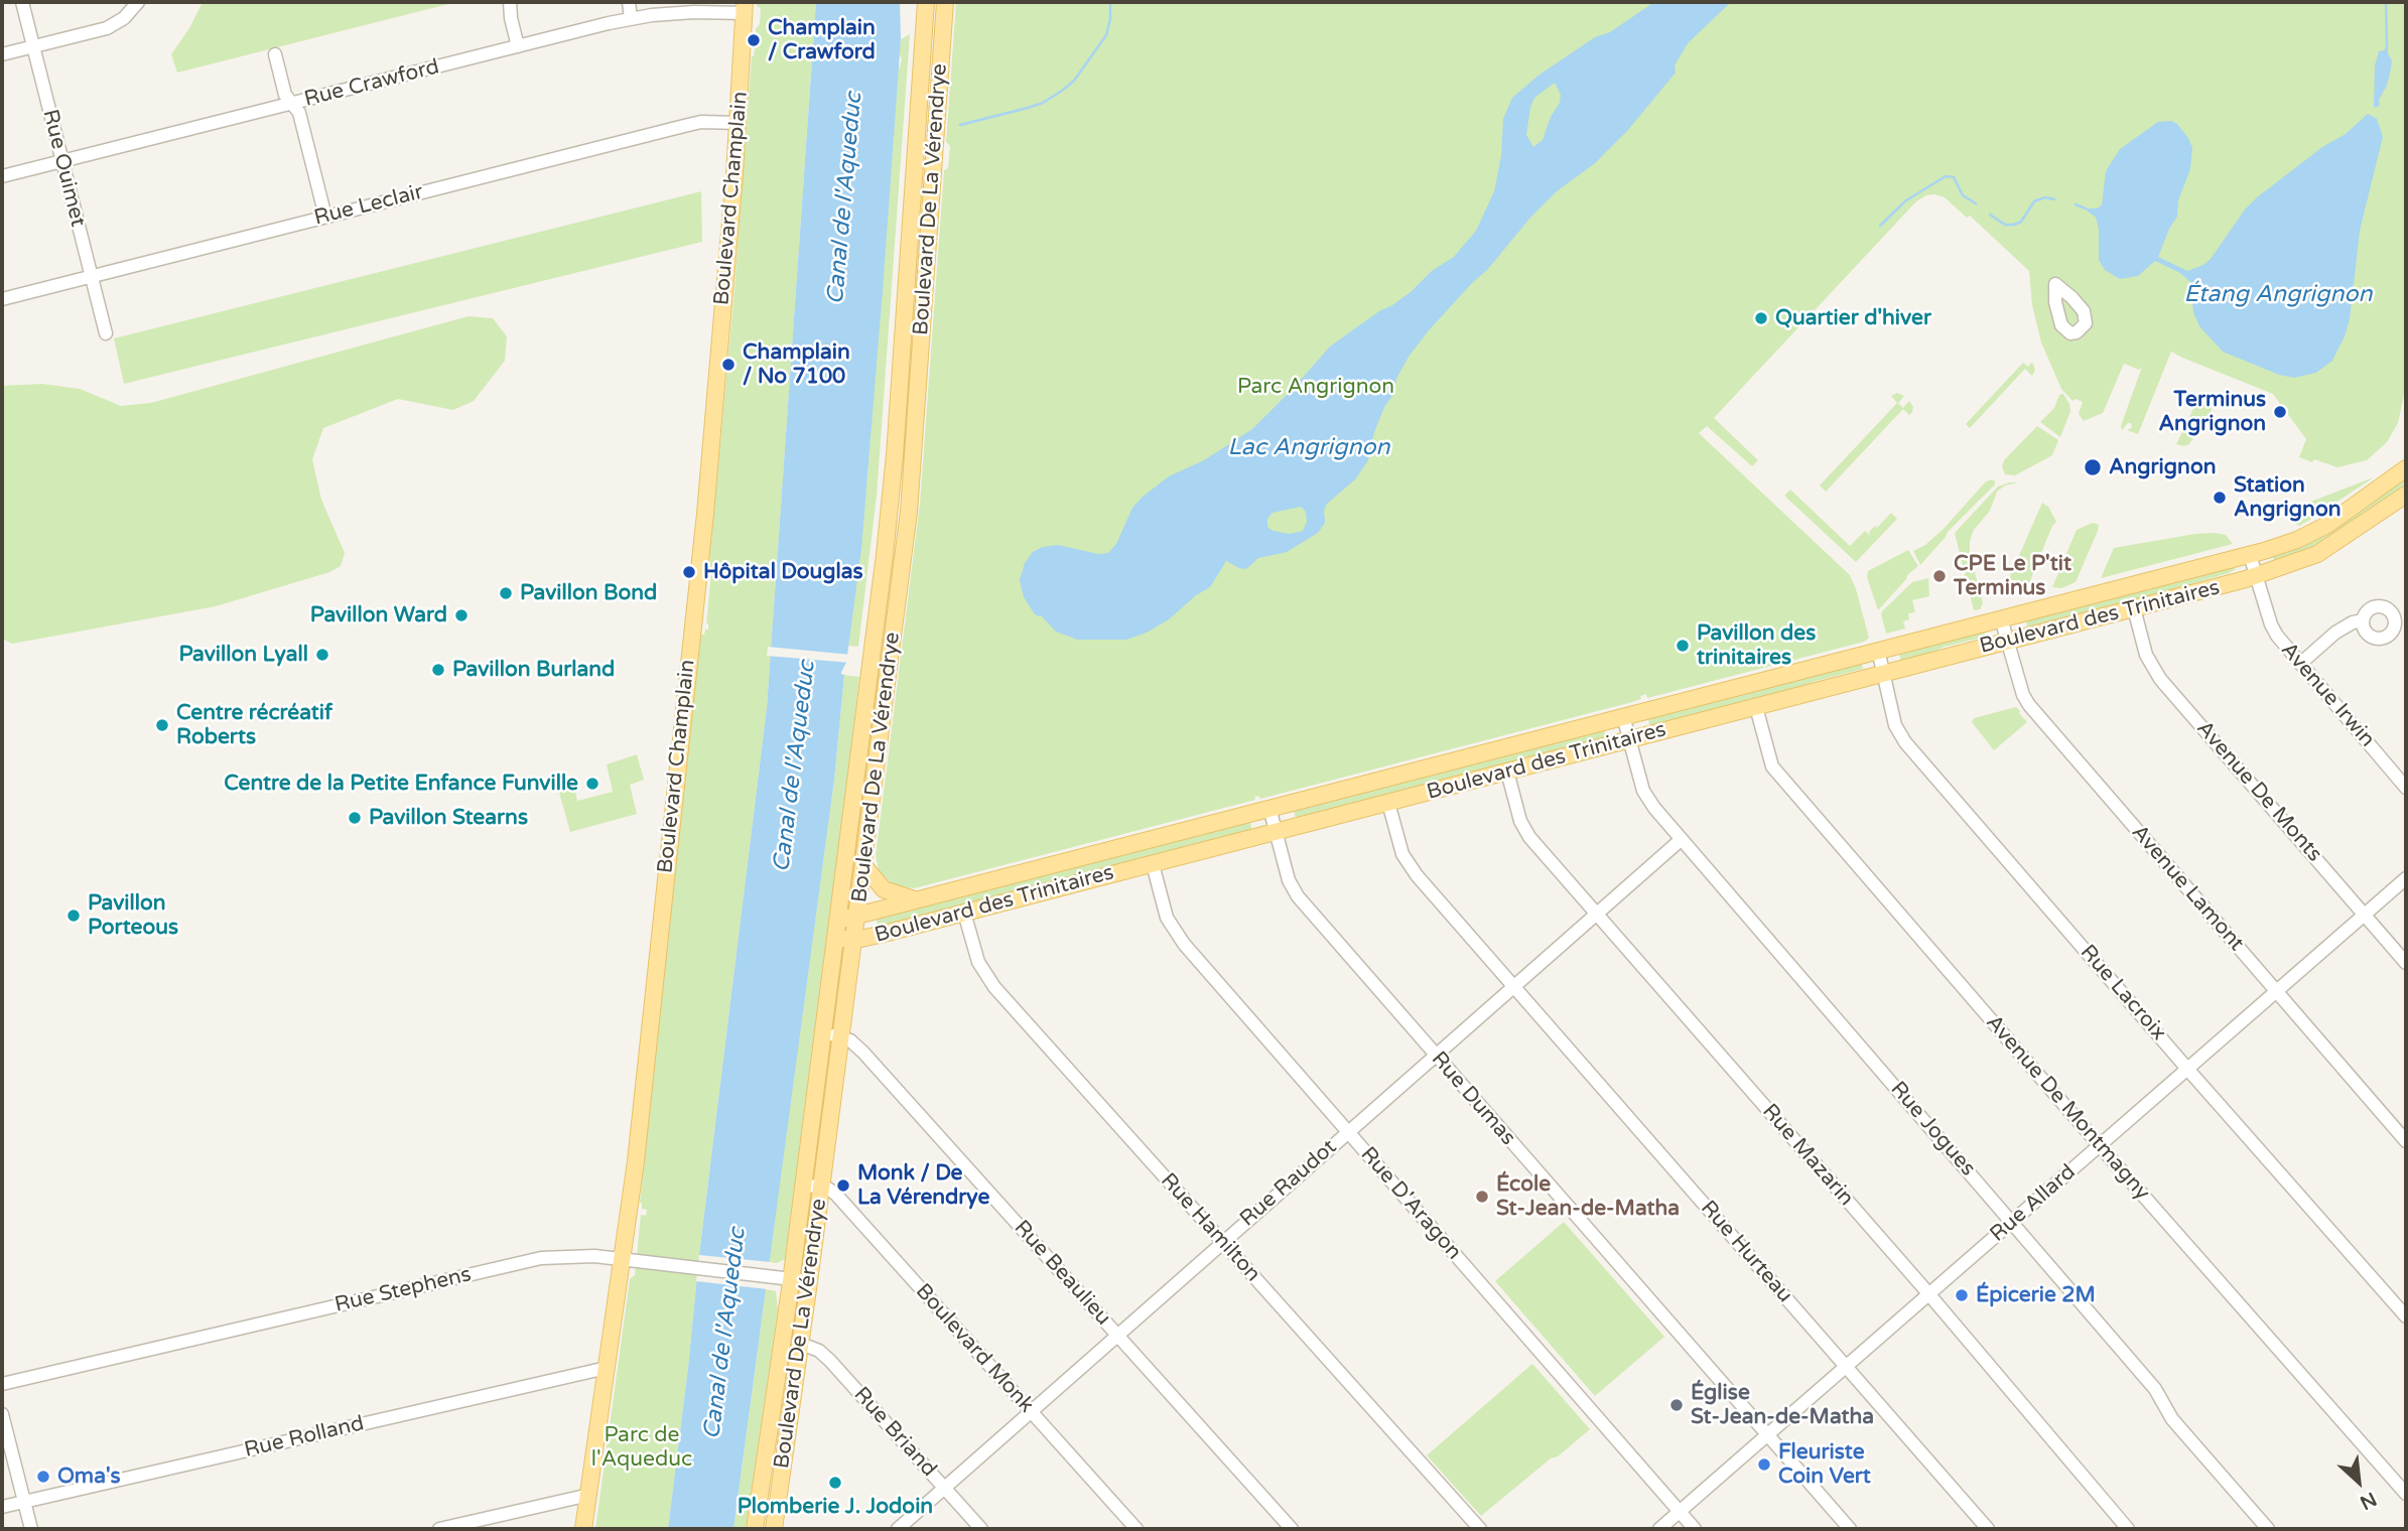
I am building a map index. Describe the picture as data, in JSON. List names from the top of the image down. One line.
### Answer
{"streets":{"main road":["Boulevard Champlain","Boulevard De La Vérendrye","Boulevard des Trinitaires"],"street":["Rue Crawford","Rue Ouimet","Rue Leclair","Avenue Irwin","Avenue De Monts","Avenue Lamont","Rue Lacroix","Rue Dumas","Avenue De Montmagny","Rue Jogues","Rue Mazarin","Rue Raudot","Rue D'Aragon","Rue Allard","Rue Hamilton","Rue Hurteau","Rue Beaulieu","Rue Stephens","Boulevard Monk","Rue Briand","Rue Rolland"]},"crossings":[["Rue Crawford","Rue Ouimet"],["Rue Crawford","Boulevard Champlain"],["Rue Ouimet","Rue Leclair"],["Boulevard Champlain","Rue Leclair"],["Boulevard Champlain","Rue Stephens"],["Boulevard Champlain","Rue Rolland"],["Boulevard De La Vérendrye","Boulevard des Trinitaires"],["Boulevard De La Vérendrye","Rue Beaulieu"],["Boulevard De La Vérendrye","Rue Stephens"],["Boulevard De La Vérendrye","Boulevard Monk"],["Boulevard De La Vérendrye","Rue Briand"],["Boulevard des Trinitaires","Avenue Irwin"],["Boulevard des Trinitaires","Avenue De Monts"],["Boulevard des Trinitaires","Avenue Lamont"],["Boulevard des Trinitaires","Rue Lacroix"],["Boulevard des Trinitaires","Rue Dumas"],["Boulevard des Trinitaires","Avenue De Montmagny"],["Boulevard des Trinitaires","Rue Jogues"],["Boulevard des Trinitaires","Rue Mazarin"],["Boulevard des Trinitaires","Rue D'Aragon"],["Boulevard des Trinitaires","Rue Hamilton"],["Boulevard des Trinitaires","Rue Hurteau"],["Avenue De Monts","Rue Allard"],["Avenue Lamont","Rue Allard"],["Rue Lacroix","Rue Allard"],["Rue Dumas","Rue Raudot"],["Rue Dumas","Rue Allard"],["Avenue De Montmagny","Rue Allard"],["Rue Jogues","Rue Raudot"],["Rue Jogues","Rue Allard"],["Rue Mazarin","Rue Raudot"],["Rue Mazarin","Rue Allard"],["Rue Raudot","Rue D'Aragon"],["Rue Raudot","Rue Hamilton"],["Rue Raudot","Rue Hurteau"],["Rue Raudot","Rue Beaulieu"],["Rue Raudot","Boulevard Monk"],["Rue Raudot","Rue Briand"],["Rue D'Aragon","Rue Allard"],["Rue Allard","Rue Hurteau"]],"water":["Canal de l'Aqueduc","Étang Angrignon","Lac Angrignon"],"parks":["Parc Angrignon","Parc de l'Aqueduc"],"places":["Champlain / Crawford","Quartier d'hiver","Champlain / No 7100","Terminus Angrignon","Angrignon","Station Angrignon","Hôpital Douglas","CPE Le P'tit Terminus","Pavillon Bond","Pavillon Ward","Pavillon des trinitaires","Pavillon Lyall","Pavillon Burland","Centre récréatif Roberts","Centre de la Petite Enfance Funville","Pavillon Stearns","Pavillon Porteous","Monk / De La Vérendrye","École St-Jean-de-Matha","Épicerie 2M","Église St-Jean-de-Matha","Fleuriste Coin Vert","Oma's","Plomberie J. Jodoin"],"north":"bottom right"}
